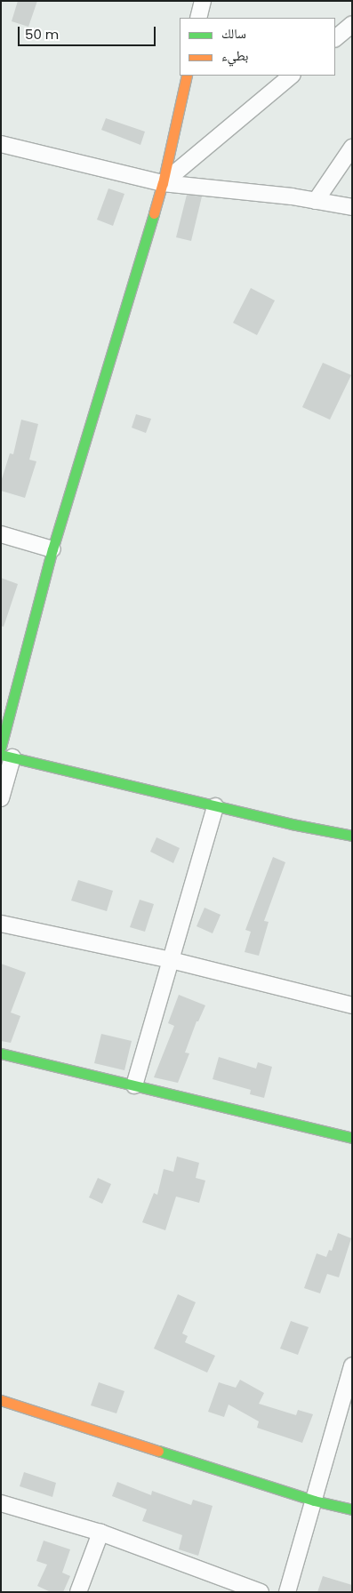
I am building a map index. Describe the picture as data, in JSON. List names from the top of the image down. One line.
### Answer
{"legend":["سالك","بطيء"],"scale_bar":"50 m"}
